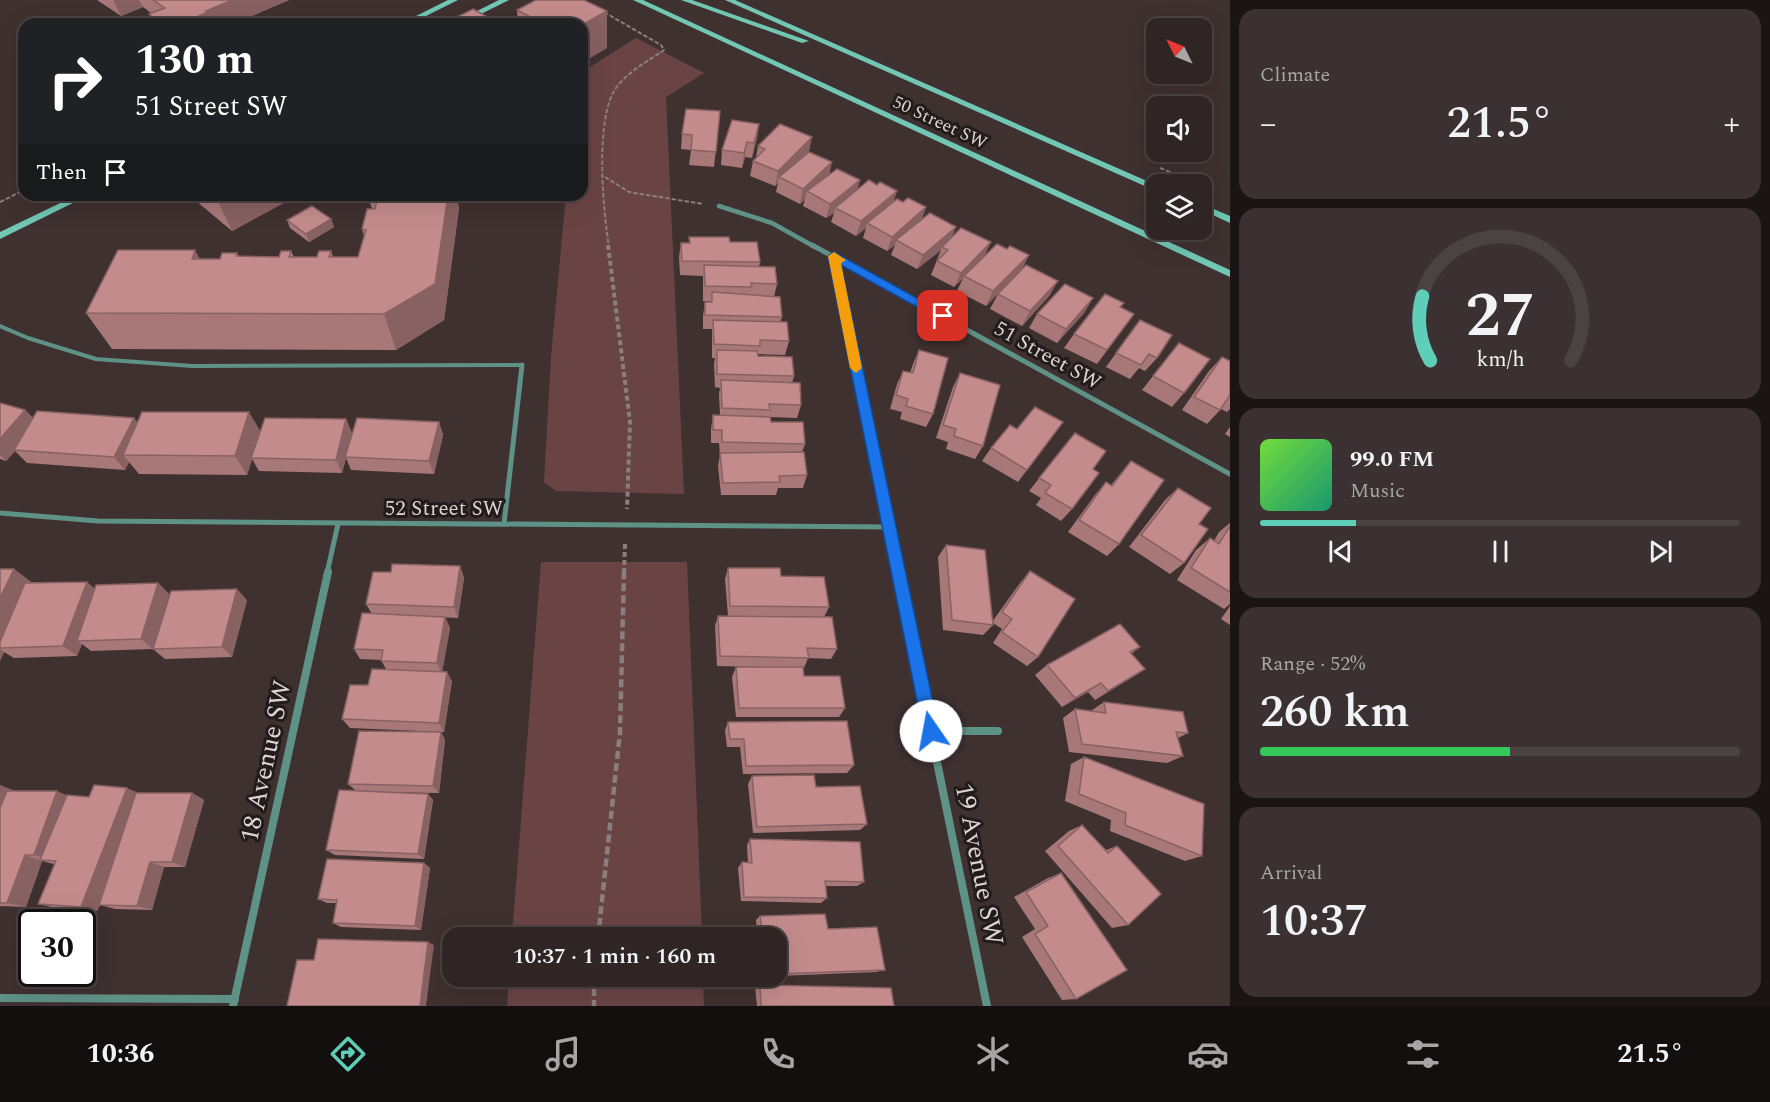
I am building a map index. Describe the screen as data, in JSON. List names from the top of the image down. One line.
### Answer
{"streets":{"main road":["50 Street SW"],"street":["51 Street SW","52 Street SW","18 Avenue SW","19 Avenue SW"]},"crossings":[["51 Street SW","19 Avenue SW"],["52 Street SW","18 Avenue SW"],["52 Street SW","19 Avenue SW"]],"north":"top left","page":{"tile":["Climate",["Range · 52%","260 km"],["Arrival","10:37"]],"turn":["130 m","51 Street SW"],"heat":["−","21.5°","+"],"then":"Then","song":["99.0 FM","Music"],"limit":"30","trip":"10:37 · 1 min · 160 m","tabs":["10:36","21.5°"],"gauge":["27","km/h"]}}
